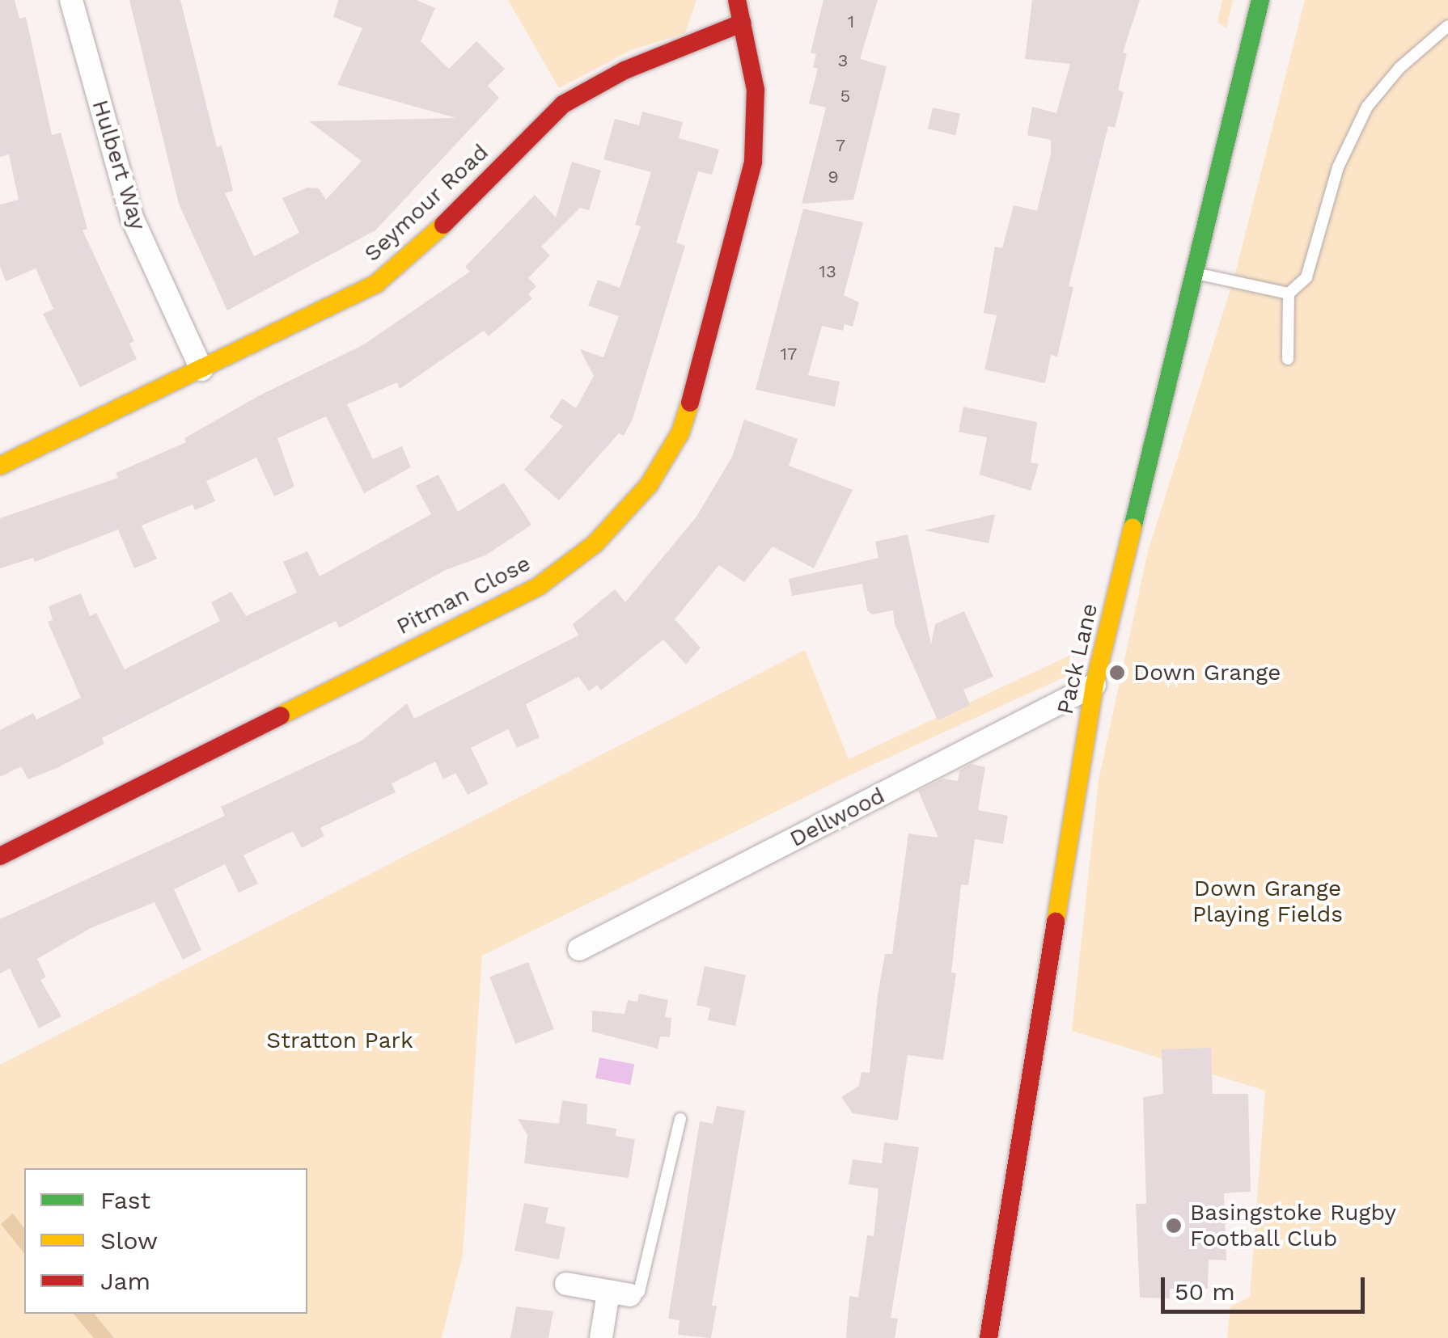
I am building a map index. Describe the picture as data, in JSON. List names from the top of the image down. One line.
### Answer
{"streets":{"street":["Hulbert Way","Seymour Road","Pitman Close","Pack Lane","Dellwood"]},"crossings":[["Hulbert Way","Seymour Road"],["Seymour Road","Pitman Close"],["Pack Lane","Dellwood"]],"parks":["Down Grange Playing Fields","Stratton Park"],"places":["Down Grange","Basingstoke Rugby Football Club"],"house_numbers":["1","3","5","7","9","13","17"],"legend":["Fast","Slow","Jam"],"scale_bar":"50 m"}
